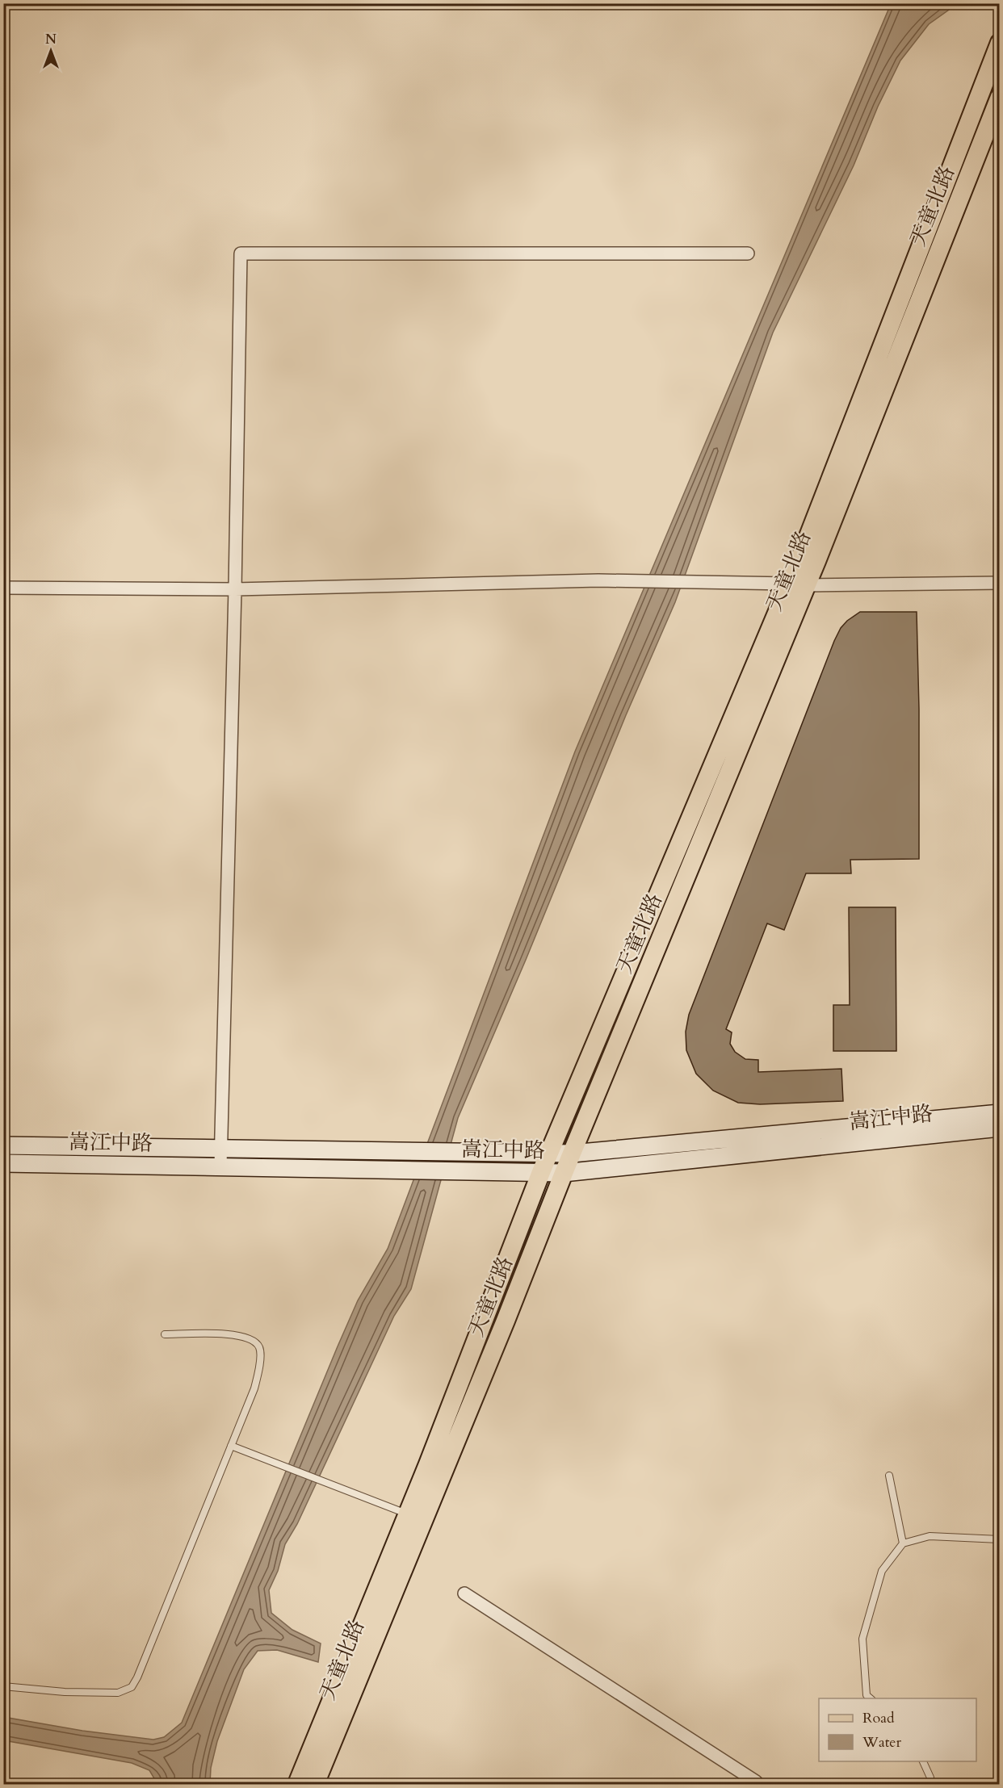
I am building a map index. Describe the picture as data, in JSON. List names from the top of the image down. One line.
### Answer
{"streets":{"main road":["天童北路","嵩江中路"]},"crossings":[["天童北路","嵩江中路"]],"legend":["Road","Water"],"north":"top"}
